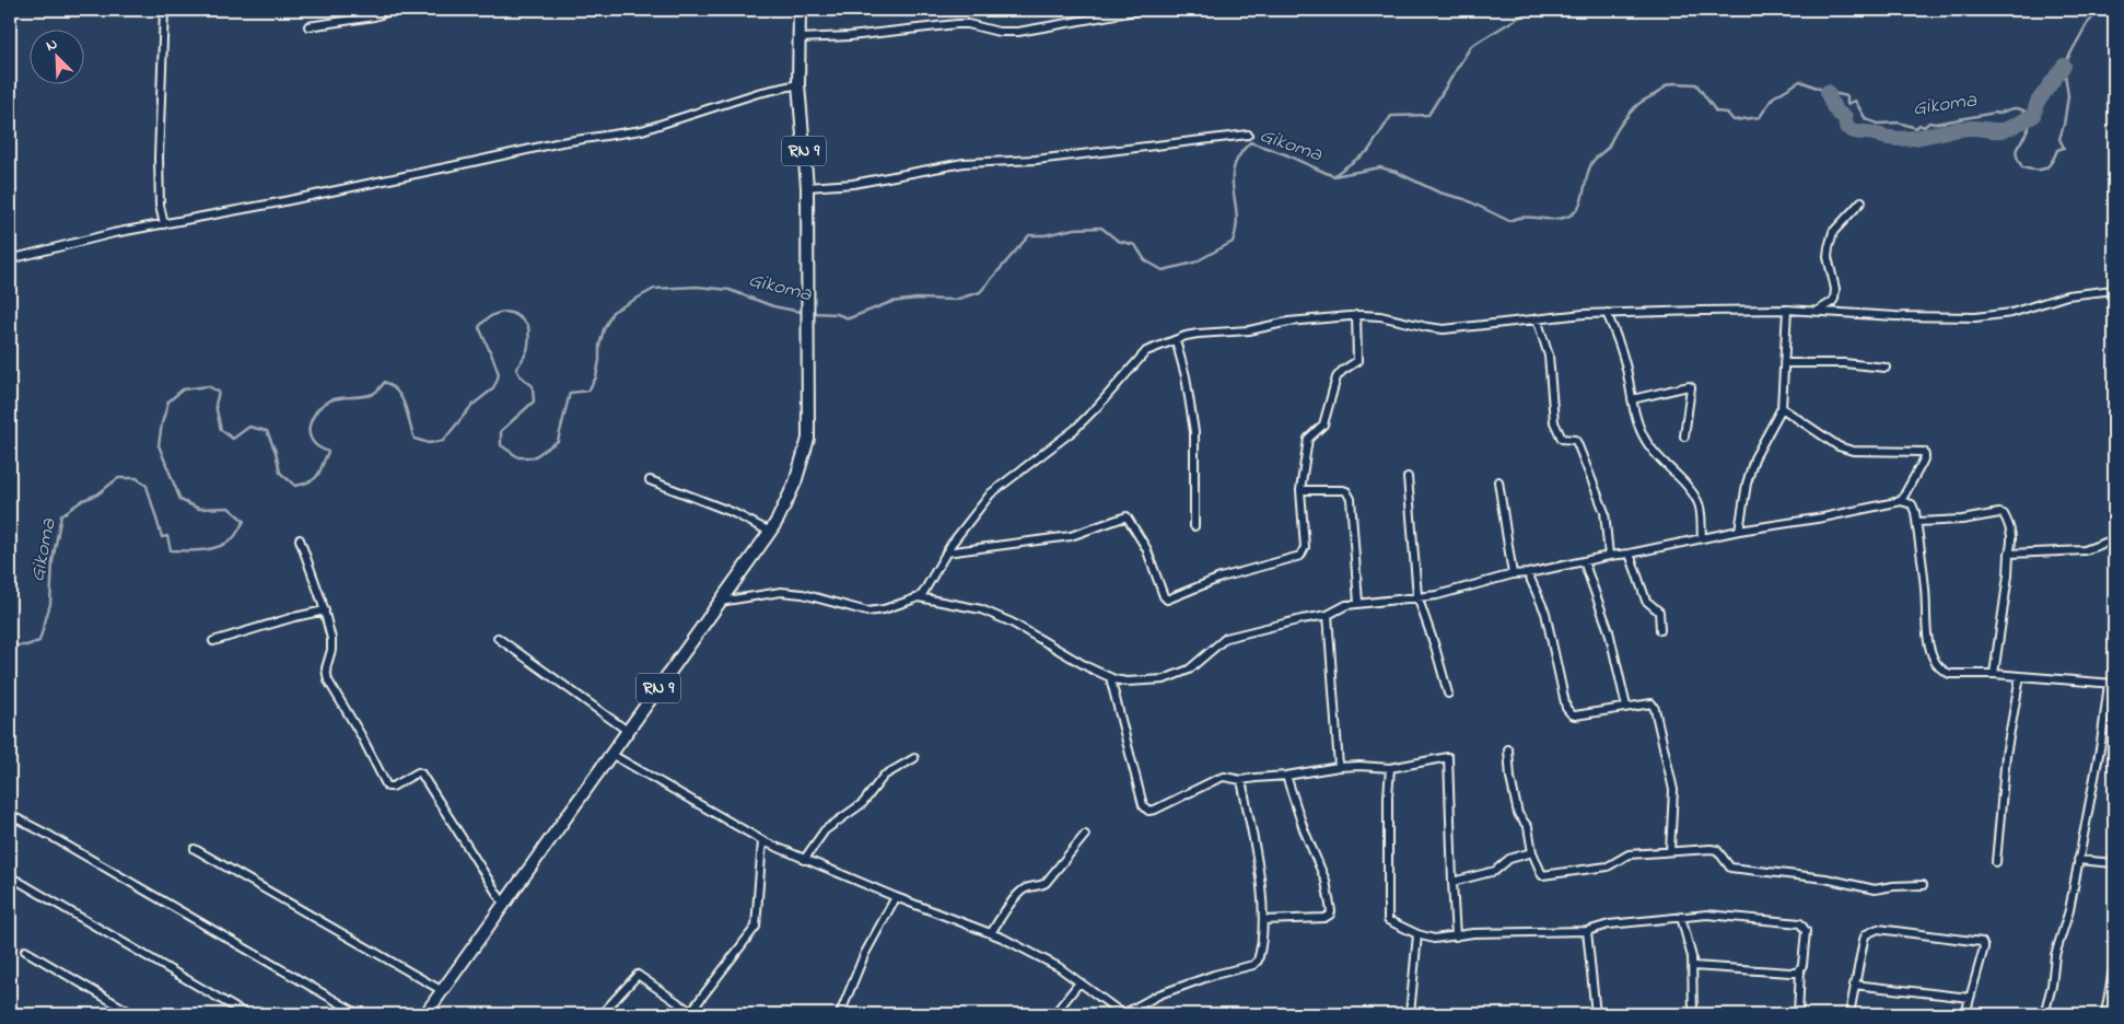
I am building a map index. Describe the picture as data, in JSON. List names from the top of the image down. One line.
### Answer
{"streets":{"main road":["RN 9"]},"water":["Gikoma"],"north":"top left"}
